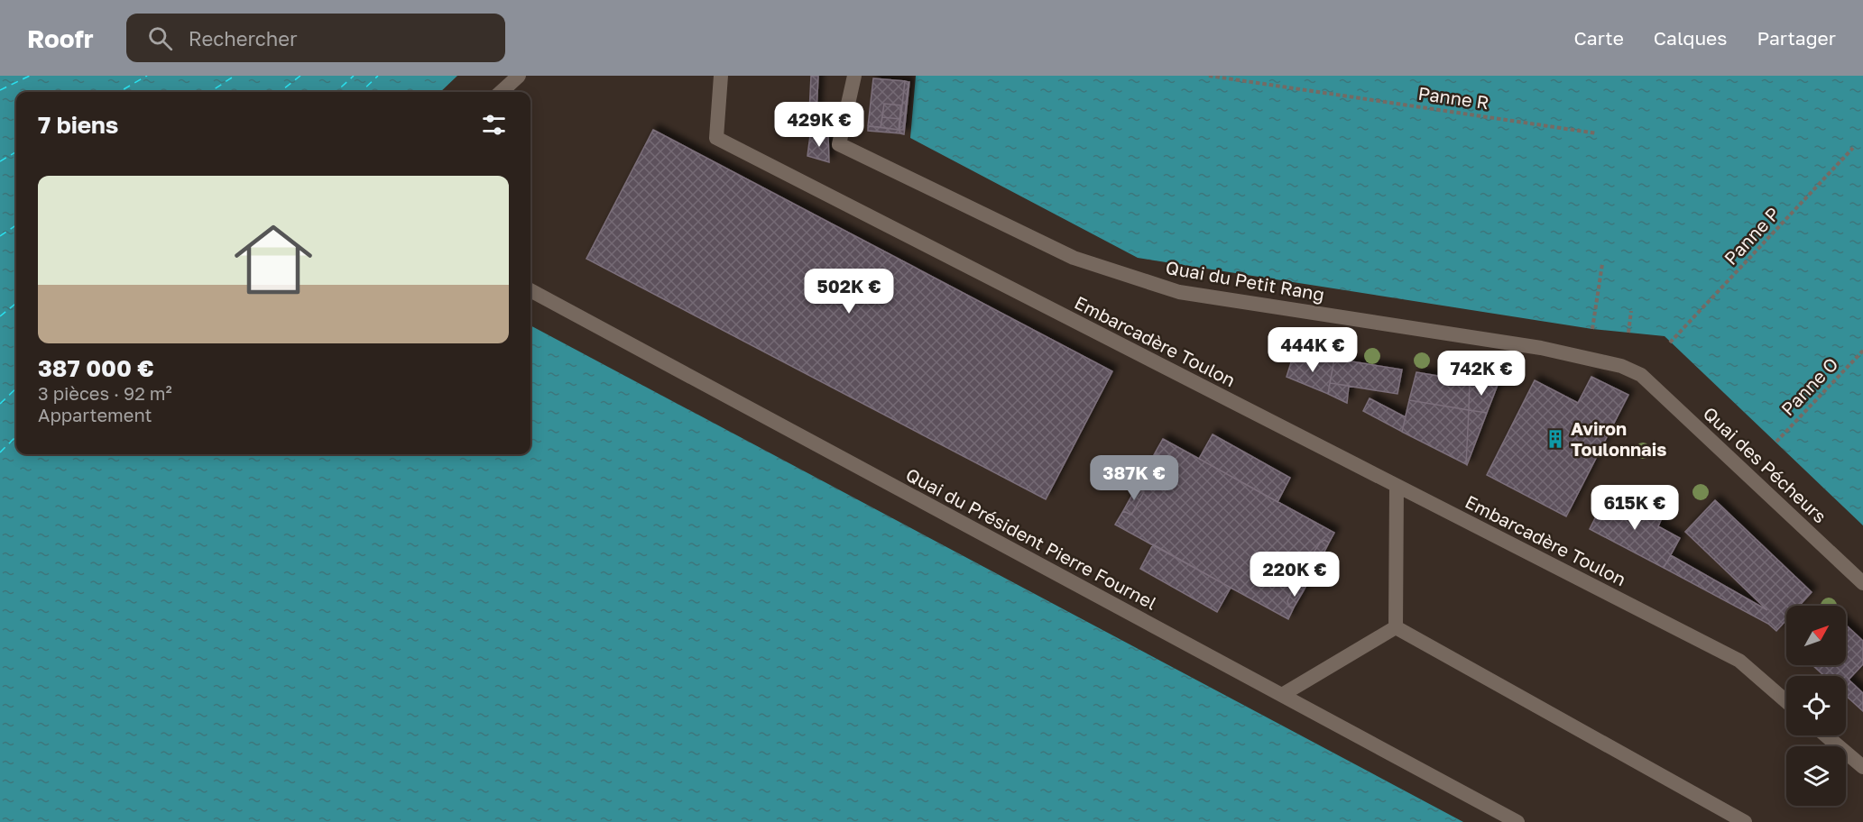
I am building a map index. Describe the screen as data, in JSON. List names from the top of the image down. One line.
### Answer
{"streets":{"lane":["Quai du Petit Rang","Embarcadère Toulon","Quai des Pécheurs","Quai du Président Pierre Fournel"],"path":["Panne R","Panne P","Panne O"]},"crossings":[["Quai du Petit Rang","Quai des Pécheurs"]],"places":{"building":["Aviron Toulonnais"]},"north":"top right","page":{"header":"Roofr","search":"Rechercher","nav":["Carte","Calques","Partager"],"heading":"7 biens","price":["429K €","502K €","444K €","742K €","387K €","615K €","220K €"],"list":[{"name":"387 000 €","note":"3 pièces · 92 m² · Appartement"}]}}
